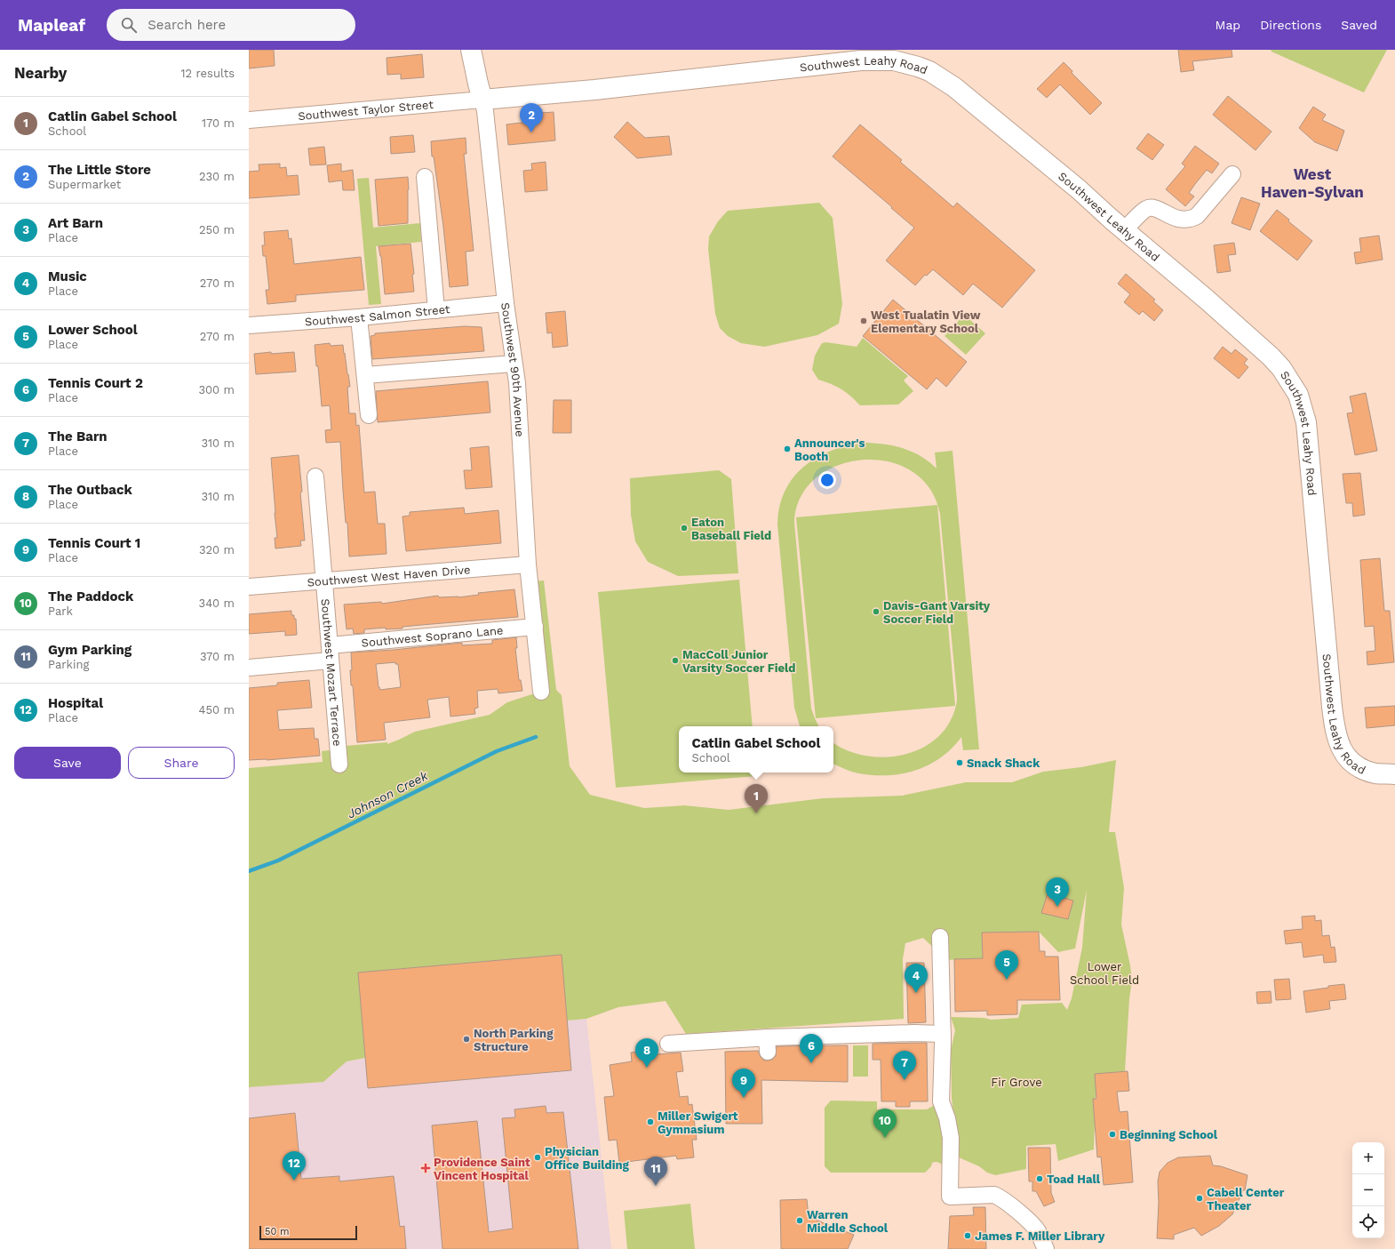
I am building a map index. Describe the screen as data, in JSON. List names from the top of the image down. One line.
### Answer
{"streets":{"street":["Southwest Leahy Road","Southwest Taylor Street","Southwest Salmon Street","Southwest 90th Avenue","Southwest West Haven Drive","Southwest Soprano Lane","Southwest Mozart Terrace"]},"crossings":[["Southwest Leahy Road","Southwest Taylor Street"],["Southwest Leahy Road","Southwest 90th Avenue"],["Southwest Taylor Street","Southwest 90th Avenue"],["Southwest Salmon Street","Southwest 90th Avenue"],["Southwest 90th Avenue","Southwest West Haven Drive"],["Southwest 90th Avenue","Southwest Soprano Lane"],["Southwest West Haven Drive","Southwest Mozart Terrace"],["Southwest Soprano Lane","Southwest Mozart Terrace"]],"districts":["West Haven-Sylvan"],"water":["Johnson Creek"],"parks":["Lower School Field","Fir Grove"],"places":{"other":["West Tualatin View Elementary School","Announcer's Booth","Eaton Baseball Field","Davis-Gant Varsity Soccer Field","MacColl Junior Varsity Soccer Field","Snack Shack","North Parking Structure","Miller Swigert Gymnasium","Beginning School","Physician Office Building","Toad Hall","Cabell Center Theater","Warren Middle School","James F. Miller Library"],"health":["Providence Saint Vincent Hospital"]},"scale_bar":"50 m","page":{"header":"Mapleaf","search":"Search here","nav":["Map","Directions","Saved"],"heading":["Nearby","12 results"],"list":[{"mark":"1","name":"Catlin Gabel School","note":"School","value":"170 m"},{"mark":"2","name":"The Little Store","note":"Supermarket","value":"230 m"},{"mark":"3","name":"Art Barn","note":"Place","value":"250 m"},{"mark":"4","name":"Music","note":"Place","value":"270 m"},{"mark":"5","name":"Lower School","note":"Place","value":"270 m"},{"mark":"6","name":"Tennis Court 2","note":"Place","value":"300 m"},{"mark":"7","name":"The Barn","note":"Place","value":"310 m"},{"mark":"8","name":"The Outback","note":"Place","value":"310 m"},{"mark":"9","name":"Tennis Court 1","note":"Place","value":"320 m"},{"mark":"10","name":"The Paddock","note":"Park","value":"340 m"},{"mark":"11","name":"Gym Parking","note":"Parking","value":"370 m"},{"mark":"12","name":"Hospital","note":"Place","value":"450 m"}],"pins":["2","1","3","5","4","6","8","7","9","10","12","11"],"popup":["Catlin Gabel School","School"],"buttons":["Save","Share"],"map_buttons":["+","−"],"scale":"50 m"}}
